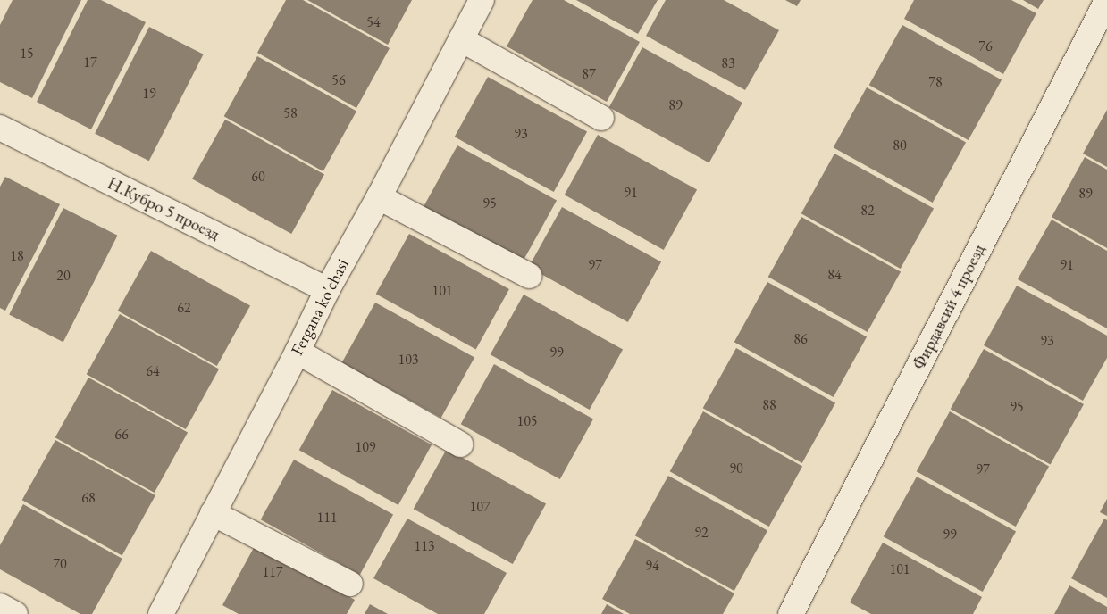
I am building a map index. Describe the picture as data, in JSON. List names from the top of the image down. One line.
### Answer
{"streets":{"street":["Н.Кубро 5 проезд","Fergana ko'chasi","Фирдавсий 4 проезд"]},"crossings":[["Н.Кубро 5 проезд","Fergana ko'chasi"]],"house_numbers":["54","76","15","17","83","87","56","78","19","89","58","93","80","60","91","89","95","82","18","97","91","84","20","101","62","86","93","99","103","64","88","95","105","66","109","90","97","68","107","111","92","99","113","70","94","101","117"]}
